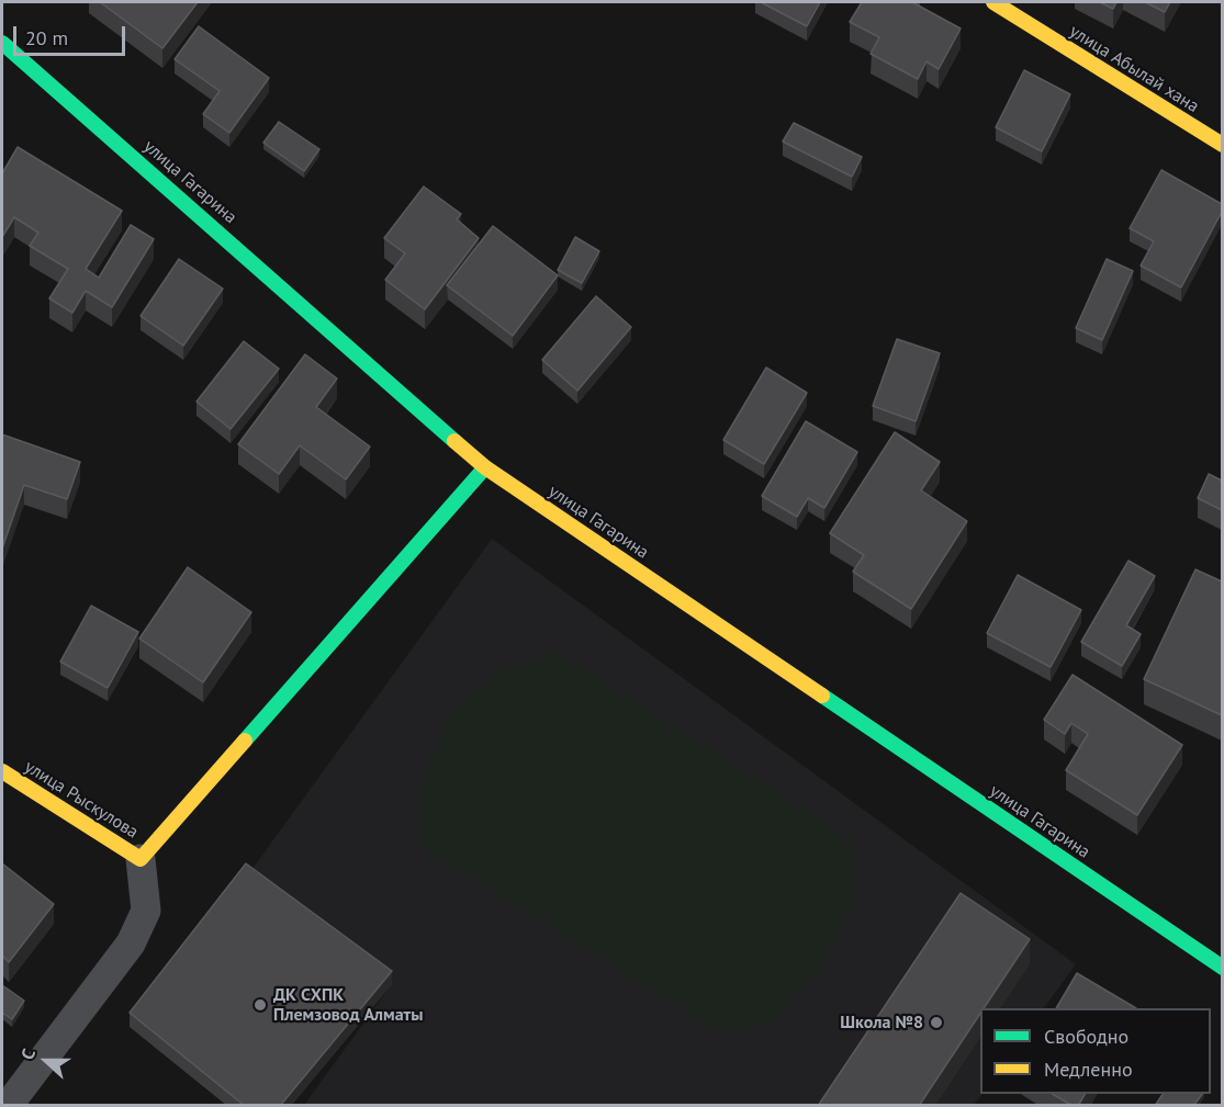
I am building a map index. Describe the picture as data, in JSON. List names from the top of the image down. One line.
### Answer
{"streets":{"main road":["улица Абылай хана","улица Гагарина","улица Рыскулова"]},"places":["ДК СХПК Племзовод Алматы","Школа №8"],"legend":["Свободно","Медленно"],"scale_bar":"20 m","north":"left"}
